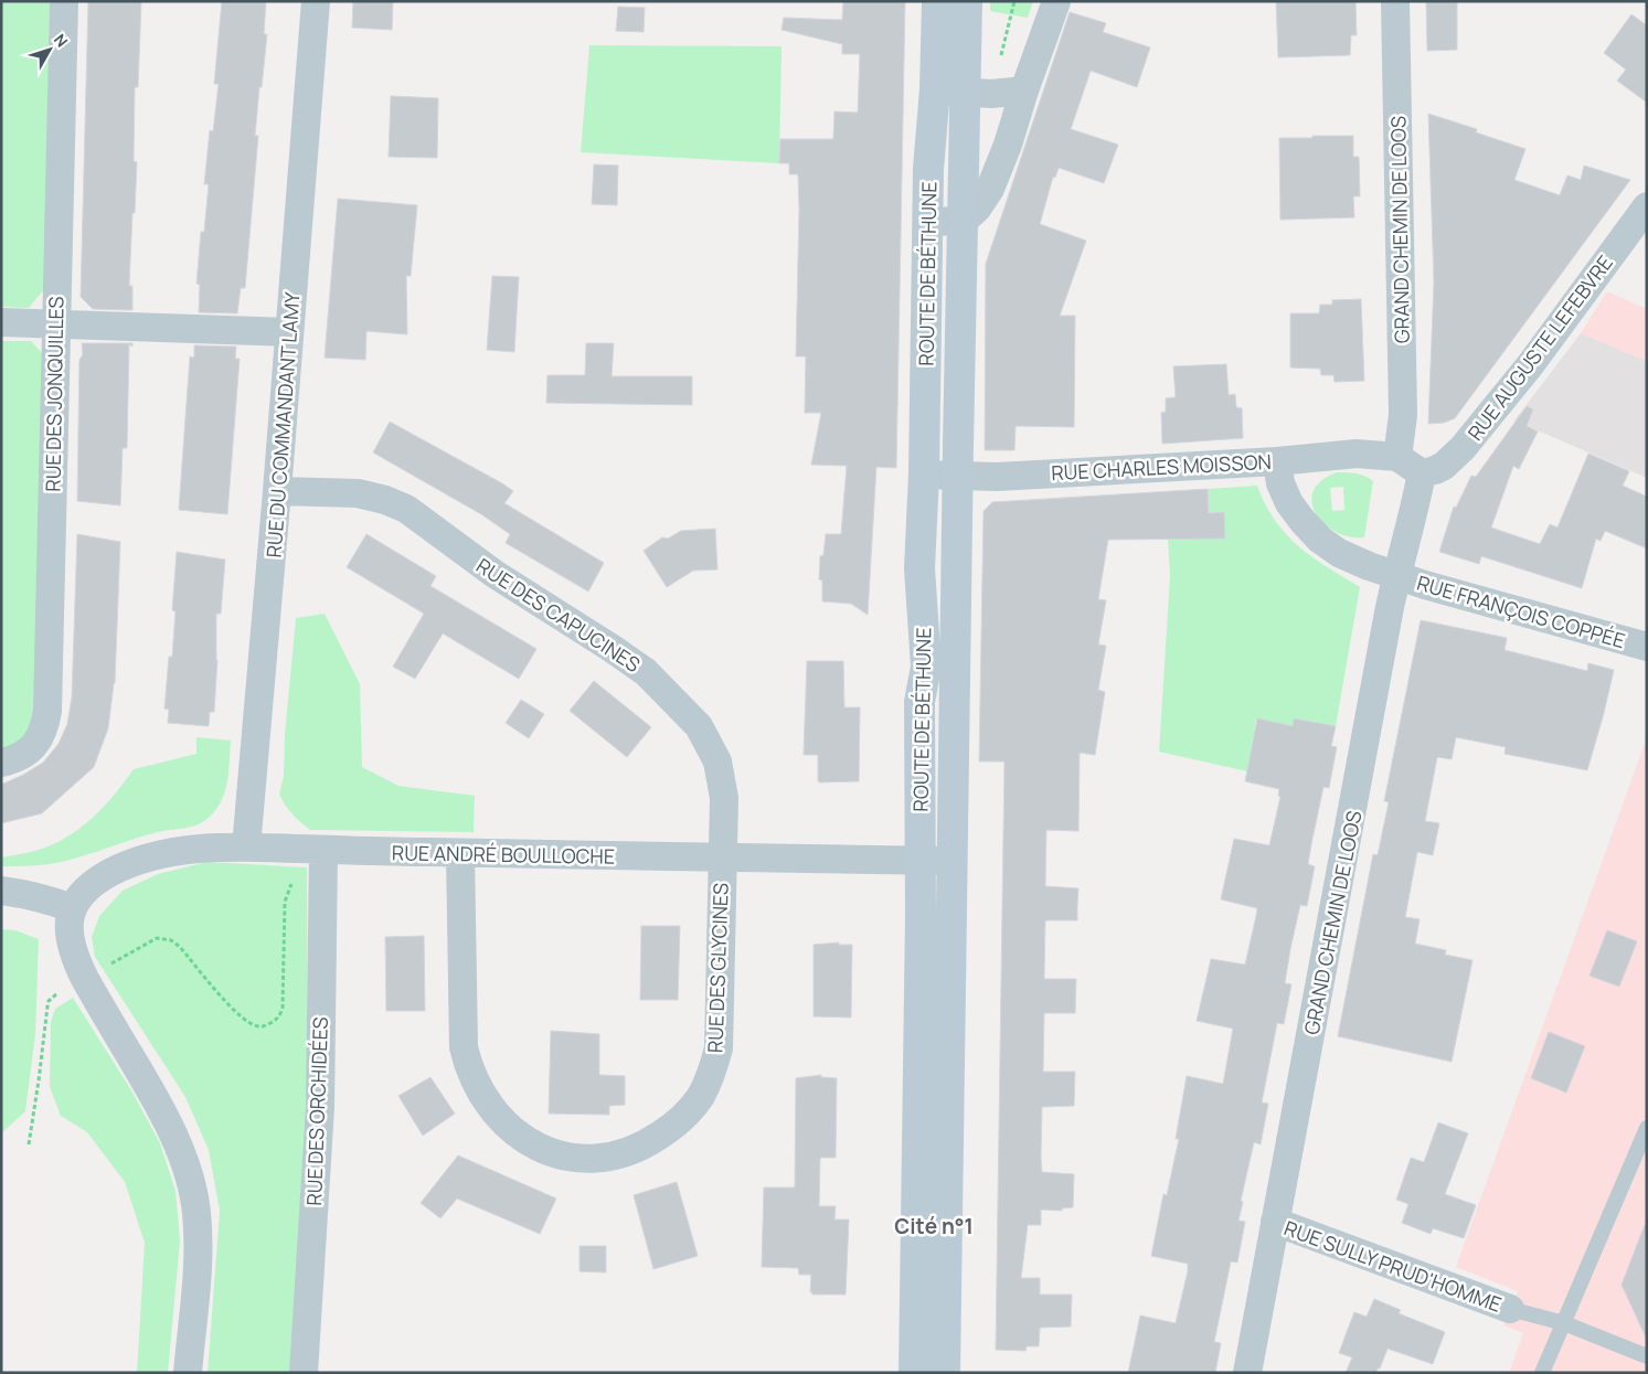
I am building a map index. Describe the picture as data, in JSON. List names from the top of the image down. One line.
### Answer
{"streets":{"main road":["ROUTE DE BÉTHUNE"],"street":["GRAND CHEMIN DE LOOS","RUE AUGUSTE LEFEBVRE","RUE DES JONQUILLES","RUE DU COMMANDANT LAMY","RUE CHARLES MOISSON","RUE FRANÇOIS COPPÉE","RUE DES CAPUCINES","RUE ANDRÉ BOULLOCHE","RUE DES GLYCINES","RUE DES ORCHIDÉES","RUE SULLY PRUD'HOMME"]},"crossings":[["GRAND CHEMIN DE LOOS","RUE AUGUSTE LEFEBVRE"],["GRAND CHEMIN DE LOOS","RUE CHARLES MOISSON"],["GRAND CHEMIN DE LOOS","RUE FRANÇOIS COPPÉE"],["GRAND CHEMIN DE LOOS","RUE SULLY PRUD'HOMME"],["ROUTE DE BÉTHUNE","RUE CHARLES MOISSON"],["ROUTE DE BÉTHUNE","RUE ANDRÉ BOULLOCHE"],["RUE DU COMMANDANT LAMY","RUE DES CAPUCINES"],["RUE DU COMMANDANT LAMY","RUE ANDRÉ BOULLOCHE"],["RUE CHARLES MOISSON","RUE FRANÇOIS COPPÉE"],["RUE DES CAPUCINES","RUE ANDRÉ BOULLOCHE"],["RUE DES CAPUCINES","RUE DES GLYCINES"],["RUE ANDRÉ BOULLOCHE","RUE DES GLYCINES"],["RUE ANDRÉ BOULLOCHE","RUE DES ORCHIDÉES"]],"districts":["Cité n°1"],"north":"top right"}
